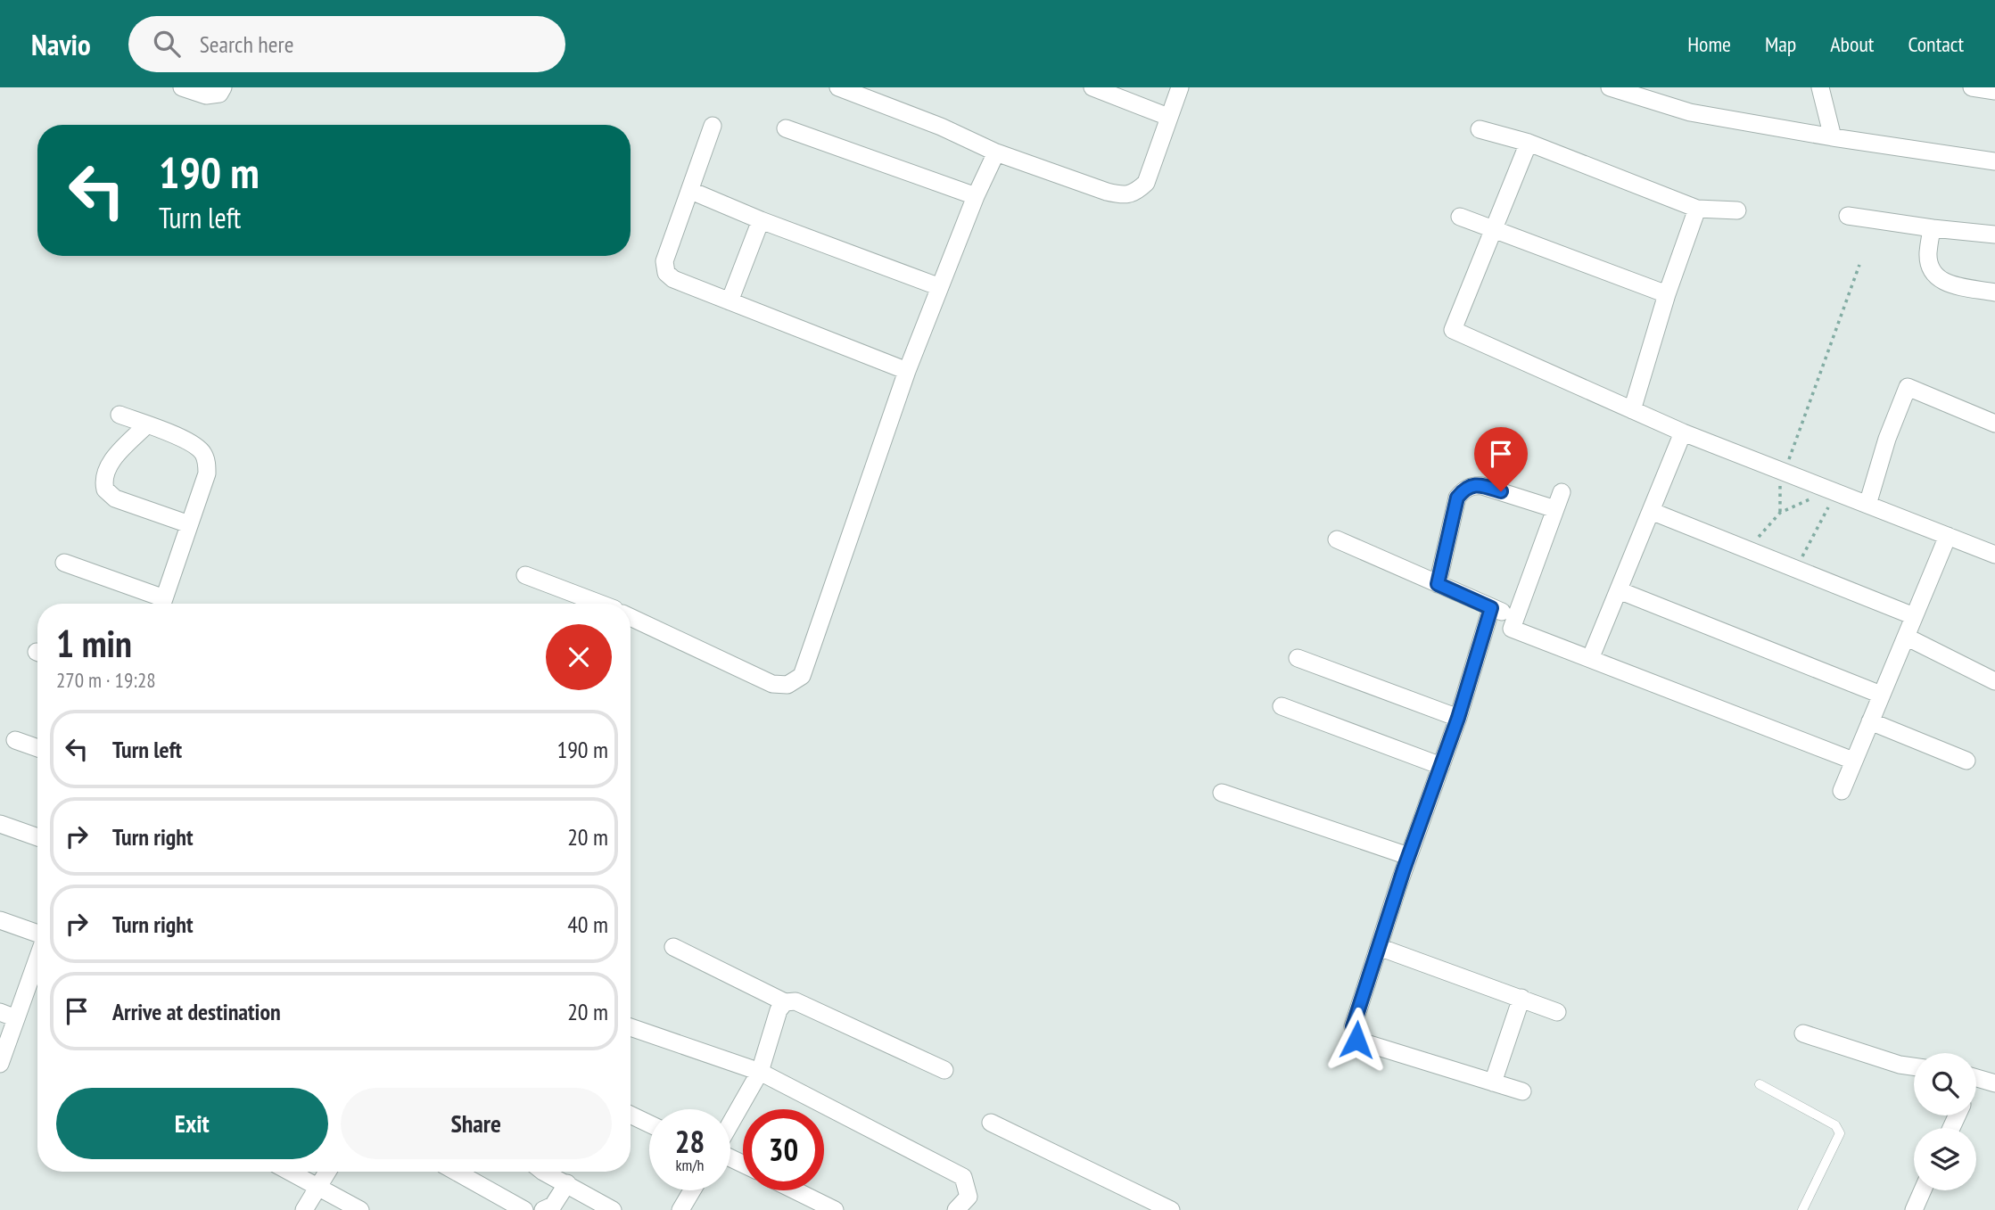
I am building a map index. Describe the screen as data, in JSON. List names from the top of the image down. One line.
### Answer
{"page":{"header":"Navio","search":"Search here","nav":["Home","Map","About","Contact"],"turn":["190 m","Turn left"],"heading":["1 min","270 m · 19:28"],"list":[{"name":"Turn left","value":"190 m"},{"name":"Turn right","value":"20 m"},{"name":"Turn right","value":"40 m"},{"name":"Arrive at destination","value":"20 m"}],"buttons":["Exit","Share"],"speed":"28 km/h","limit":"30"}}
